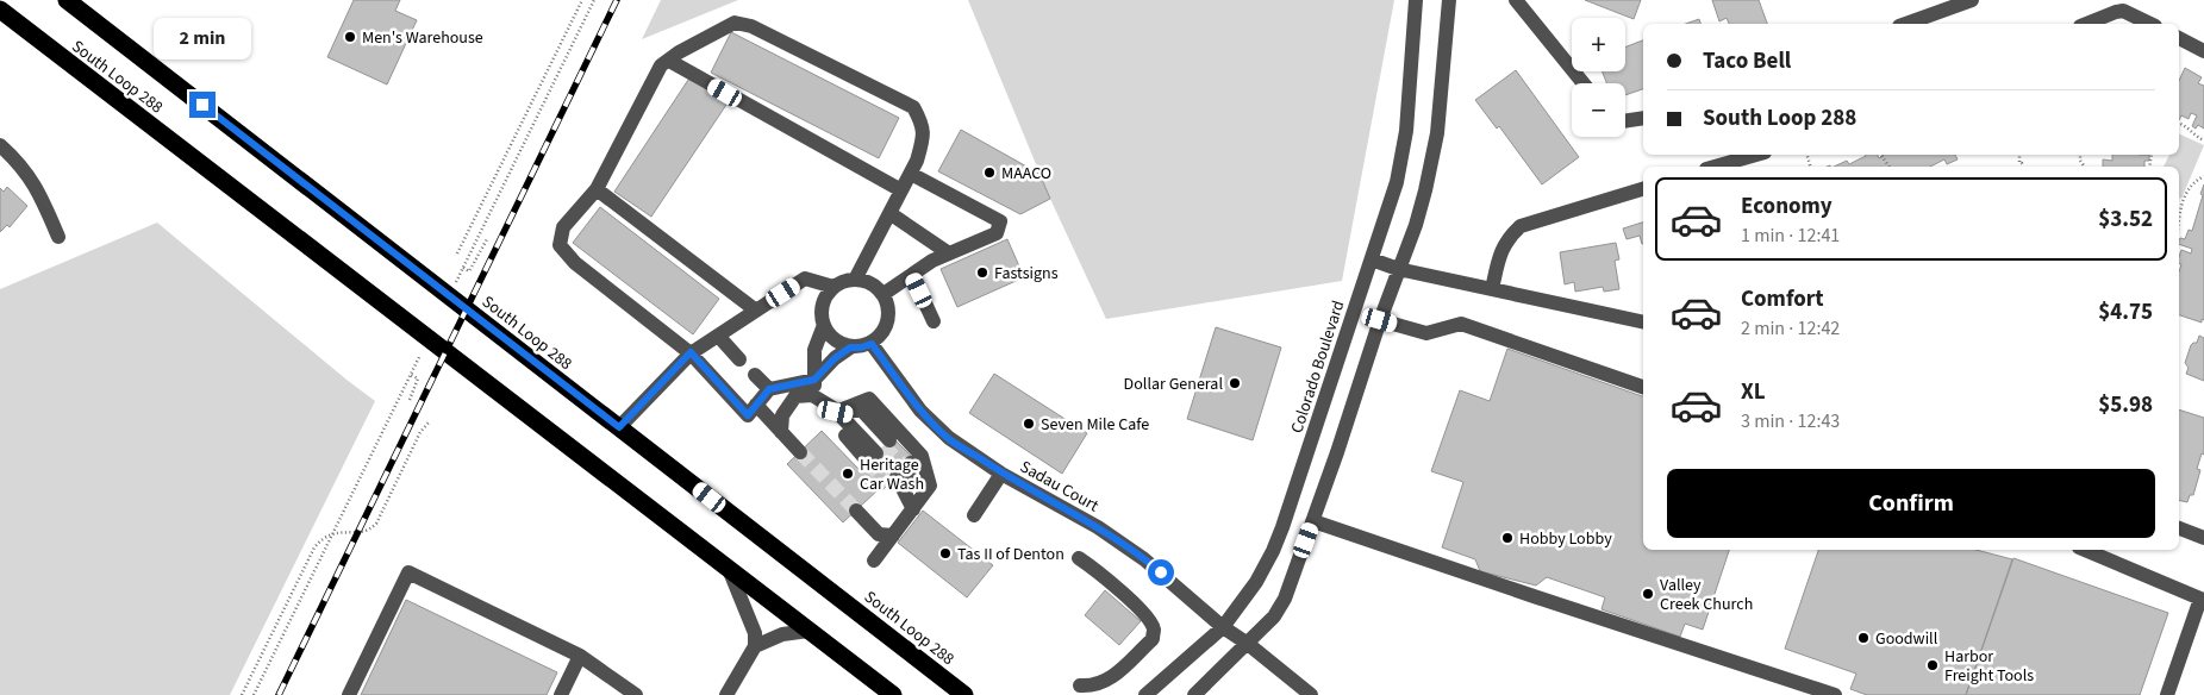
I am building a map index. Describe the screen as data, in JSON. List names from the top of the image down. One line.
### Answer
{"streets":{"highway":["South Loop 288"],"street":["Colorado Boulevard","Sadau Court"]},"crossings":[["Colorado Boulevard","Sadau Court"]],"places":["Men's Warehouse","MAACO","Fastsigns","Dollar General","Seven Mile Cafe","Heritage Car Wash","Hobby Lobby","Tas II of Denton","Valley Creek Church","Goodwill","Harbor Freight Tools"],"page":{"map_buttons":["+","−"],"bubble":"2 min","banner":["Taco Bell","South Loop 288"],"list":[{"name":"Economy","note":"1 min · 12:41","value":"$3.52"},{"name":"Comfort","note":"2 min · 12:42","value":"$4.75"},{"name":"XL","note":"3 min · 12:43","value":"$5.98"}],"buttons":"Confirm"}}
